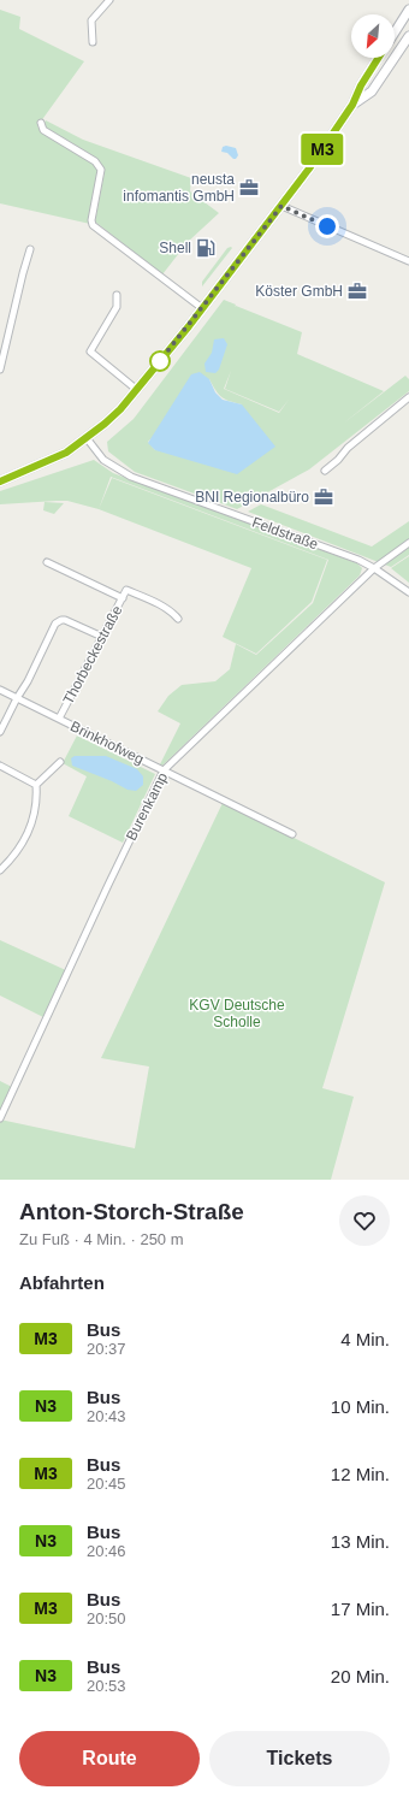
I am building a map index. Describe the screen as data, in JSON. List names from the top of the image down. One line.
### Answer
{"streets":{"street":["Feldstraße","Thorbeckestraße","Brinkhofweg","Burenkamp"]},"crossings":[["Feldstraße","Burenkamp"],["Thorbeckestraße","Brinkhofweg"],["Brinkhofweg","Burenkamp"]],"parks":["KGV Deutsche Scholle"],"places":{"office":["neusta infomantis GmbH","Köster GmbH","BNI Regionalbüro"],"fuel station":["Shell"]},"lines":["bus line M3"],"north":"bottom left","page":{"on_map":"M3","heading":[["Anton-Storch-Straße","Zu Fuß · 4 Min. · 250 m"],"Abfahrten"],"list":[{"mark":"M3","name":"Bus","note":"20:37","value":"4 Min."},{"mark":"N3","name":"Bus","note":"20:43","value":"10 Min."},{"mark":"M3","name":"Bus","note":"20:45","value":"12 Min."},{"mark":"N3","name":"Bus","note":"20:46","value":"13 Min."},{"mark":"M3","name":"Bus","note":"20:50","value":"17 Min."},{"mark":"N3","name":"Bus","note":"20:53","value":"20 Min."}],"buttons":["Route","Tickets"]}}
